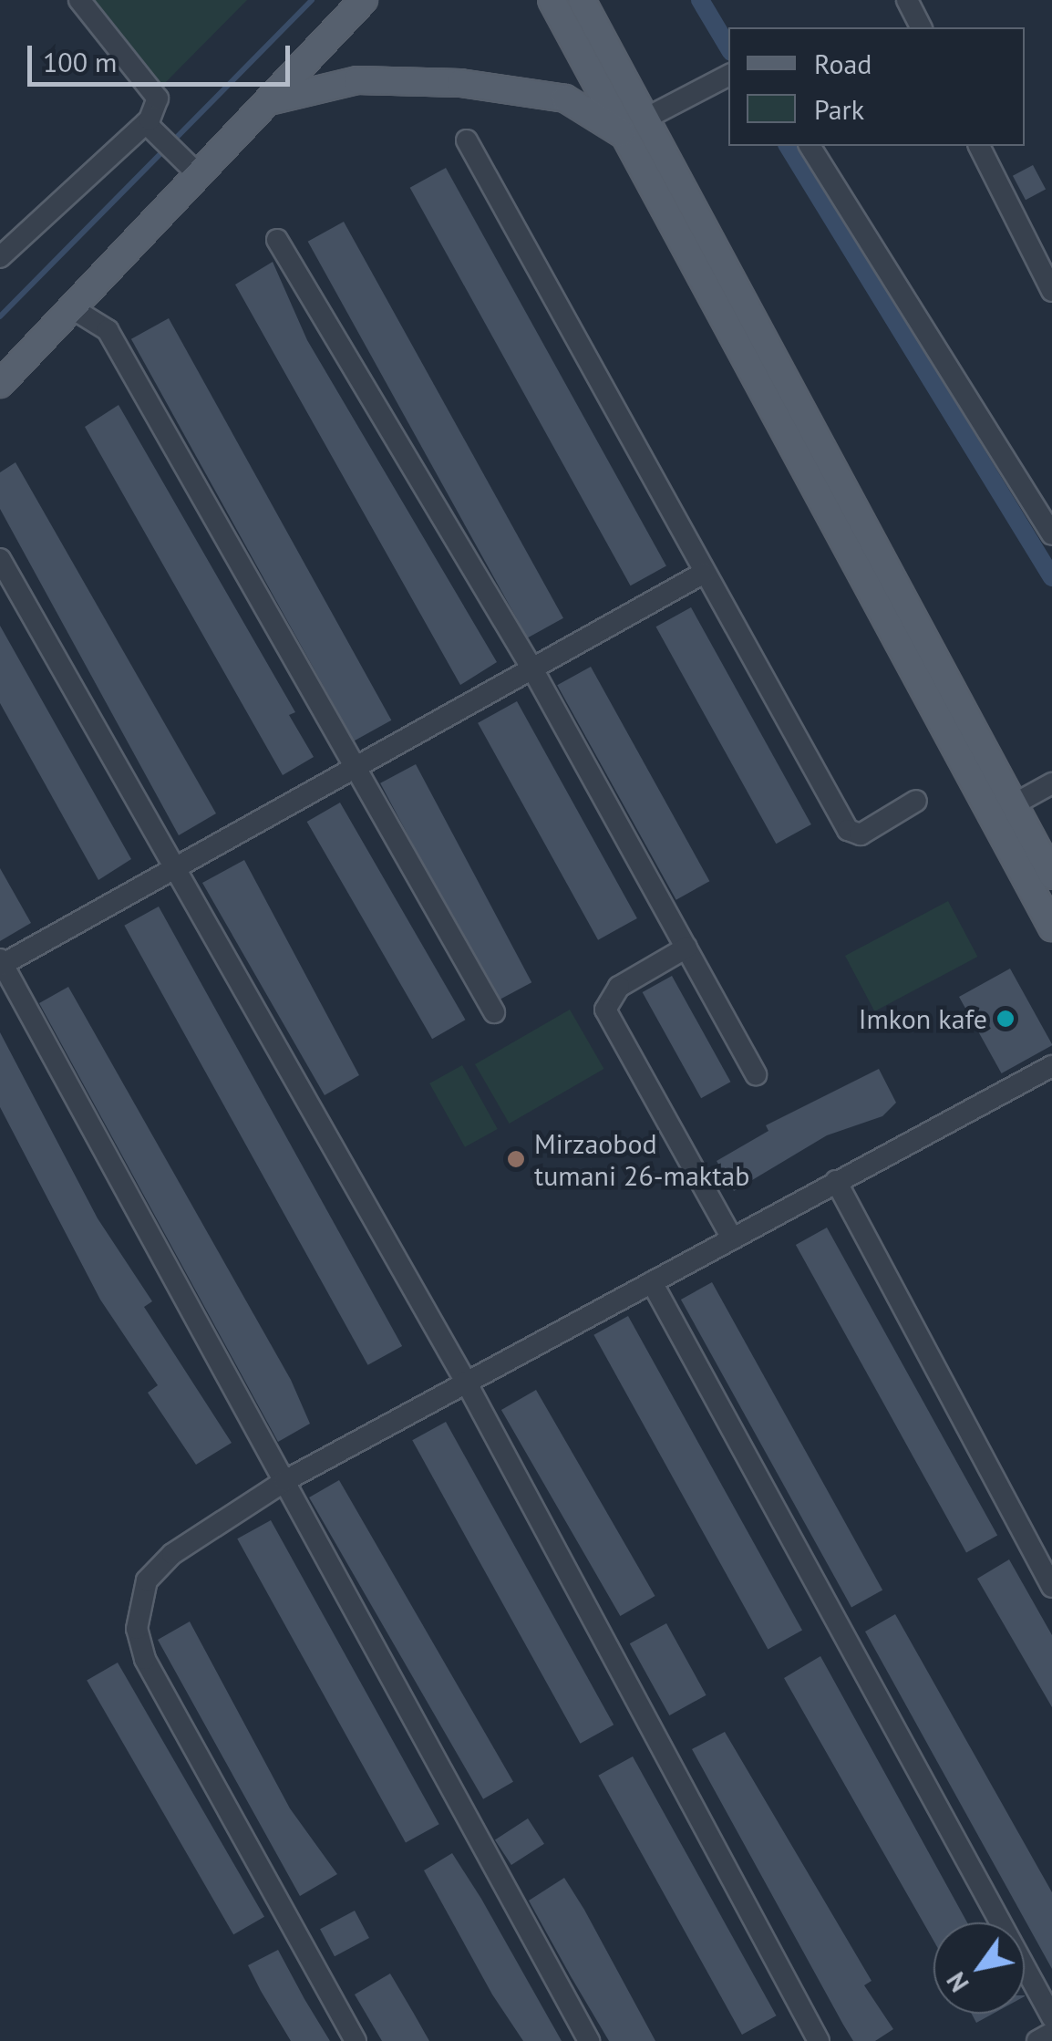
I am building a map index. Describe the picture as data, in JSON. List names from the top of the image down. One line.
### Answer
{"places":["Imkon kafe","Mirzaobod tumani 26-maktab"],"legend":["Road","Park"],"scale_bar":"100 m","north":"bottom left"}
